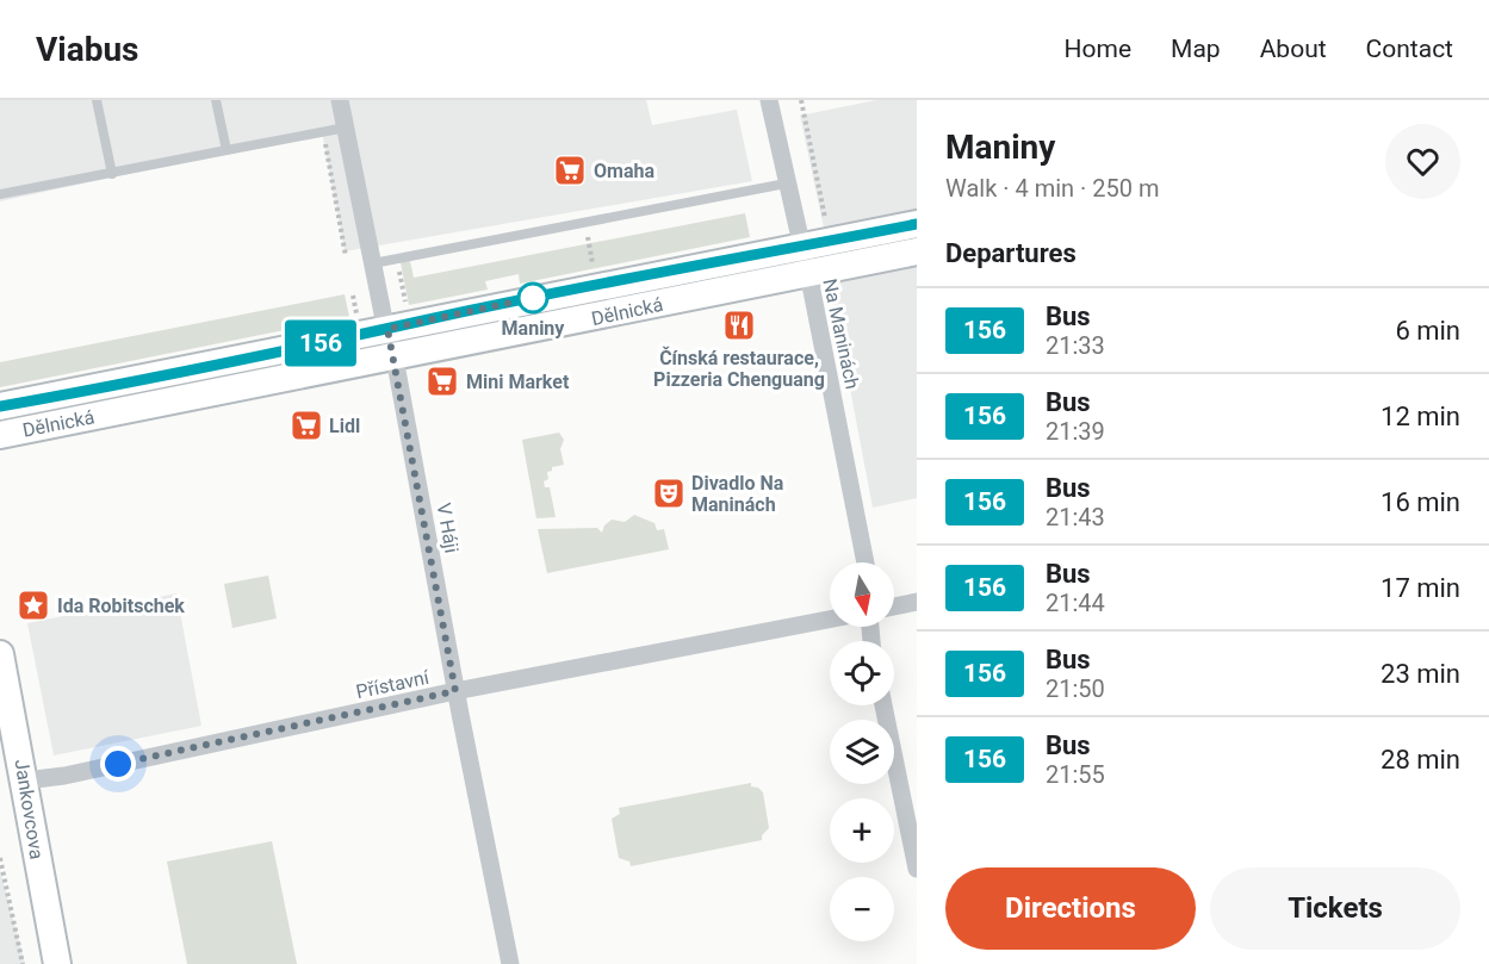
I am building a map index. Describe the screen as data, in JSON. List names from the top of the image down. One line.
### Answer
{"streets":{"street":["Dělnická","Na Maninách","V Háji","Přístavní","Jankovcova"]},"crossings":[["Dělnická","Na Maninách"],["Dělnická","V Háji"],["V Háji","Přístavní"],["Přístavní","Jankovcova"]],"places":{"supermarket":["Omaha","Mini Market","Lidl"],"other":["Maniny"],"restaurant":["Čínská restaurace, Pizzeria Chenguang"],"theatre":["Divadlo Na Maninách"],"place":["Ida Robitschek"]},"lines":["bus line 156"],"north":"bottom","page":{"header":"Viabus","nav":["Home","Map","About","Contact"],"on_map":"156","heading":[["Maniny","Walk · 4 min · 250 m"],"Departures"],"list":[{"mark":"156","name":"Bus","note":"21:33","value":"6 min"},{"mark":"156","name":"Bus","note":"21:39","value":"12 min"},{"mark":"156","name":"Bus","note":"21:43","value":"16 min"},{"mark":"156","name":"Bus","note":"21:44","value":"17 min"},{"mark":"156","name":"Bus","note":"21:50","value":"23 min"},{"mark":"156","name":"Bus","note":"21:55","value":"28 min"}],"map_buttons":["+","−"],"buttons":["Directions","Tickets"]}}
